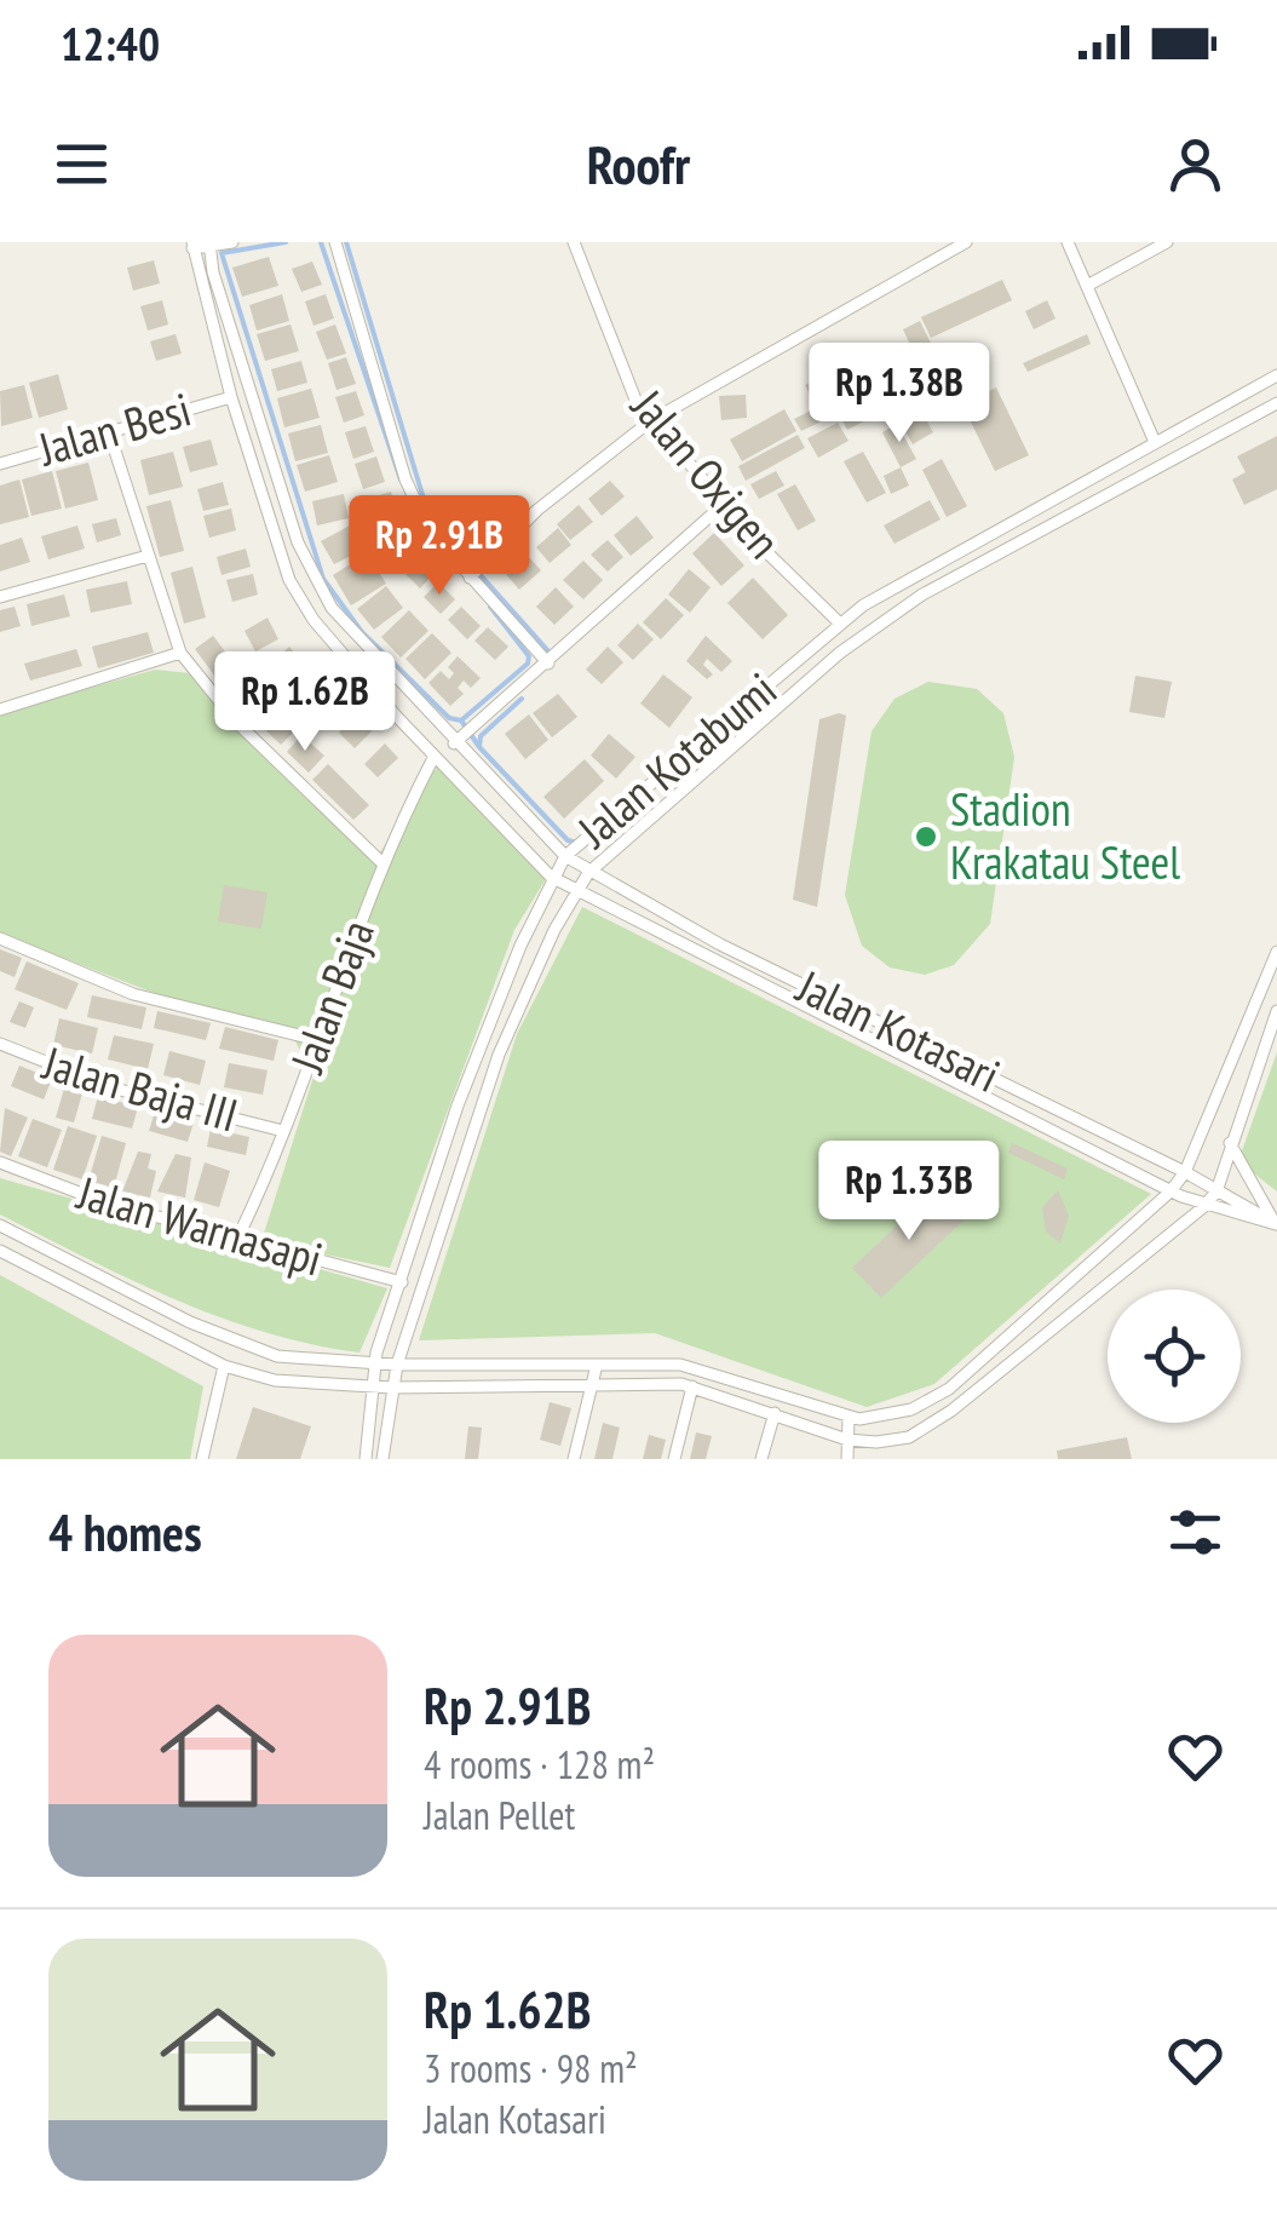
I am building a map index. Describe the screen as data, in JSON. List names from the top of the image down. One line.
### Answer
{"streets":{"street":["Jalan Besi","Jalan Oxigen","Jalan Kotabumi","Jalan Baja","Jalan Kotasari","Jalan Baja III","Jalan Warnasapi"]},"crossings":[["Jalan Besi","Jalan Kotasari"],["Jalan Oxigen","Jalan Kotabumi"],["Jalan Kotabumi","Jalan Kotasari"],["Jalan Kotabumi","Jalan Warnasapi"],["Jalan Baja","Jalan Kotasari"],["Jalan Baja","Jalan Baja III"],["Jalan Baja","Jalan Warnasapi"]],"places":["Stadion Krakatau Steel"],"page":{"status":"12:40","header":"Roofr","price":["Rp 1.38B","Rp 2.91B","Rp 1.62B","Rp 1.33B"],"heading":"4 homes","list":[{"name":"Rp 2.91B","note":"4 rooms · 128 m² · Jalan Pellet"},{"name":"Rp 1.62B","note":"3 rooms · 98 m² · Jalan Kotasari"}]}}
